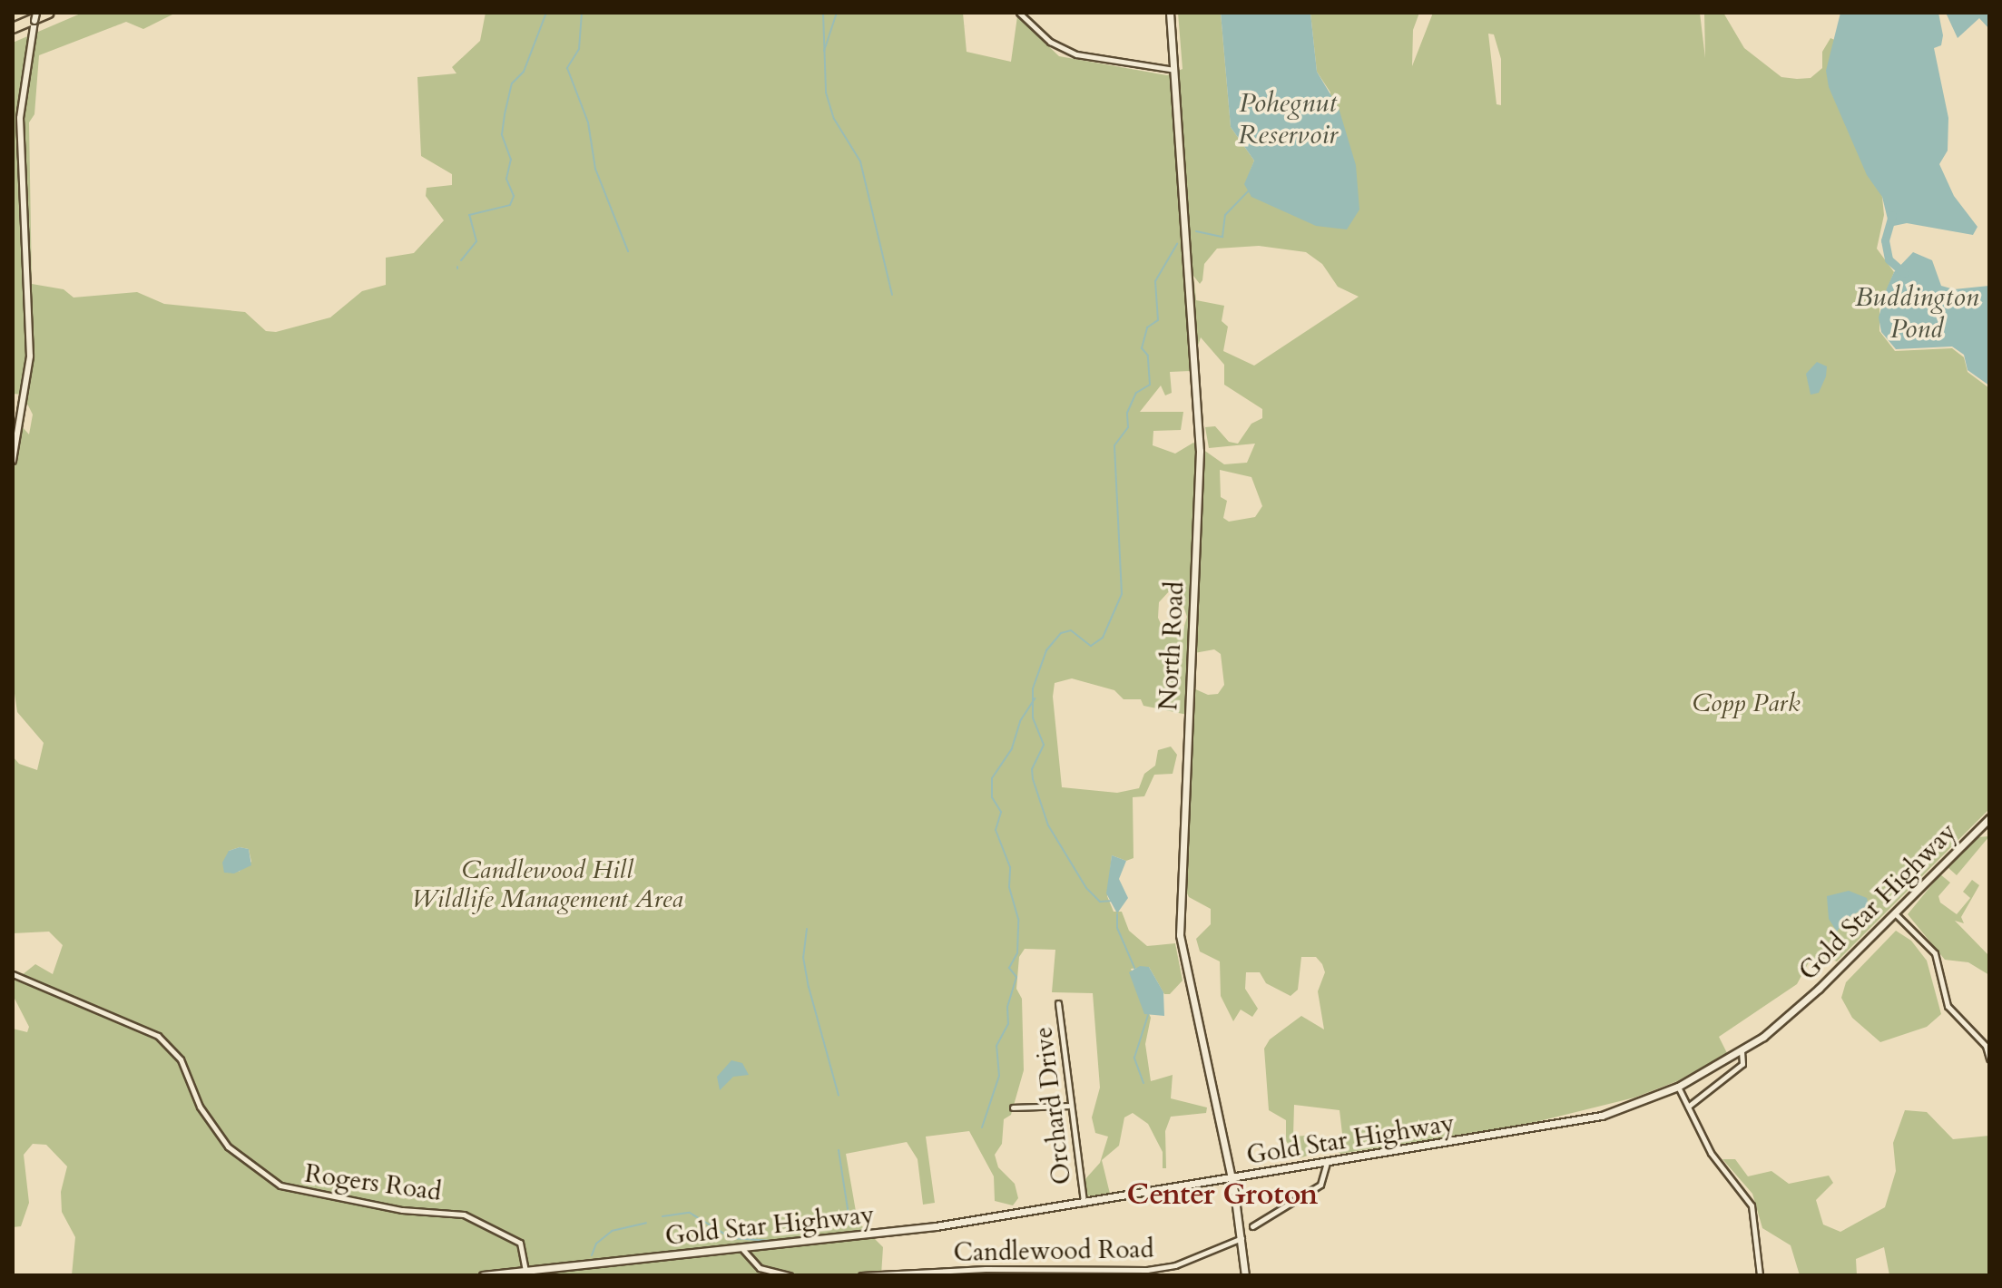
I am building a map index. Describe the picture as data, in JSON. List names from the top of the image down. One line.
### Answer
{"streets":{"main road":["North Road","Gold Star Highway"],"street":["Orchard Drive","Rogers Road","Candlewood Road"]},"crossings":[["North Road","Gold Star Highway"],["North Road","Candlewood Road"],["Gold Star Highway","Orchard Drive"],["Gold Star Highway","Rogers Road"]],"districts":["Center Groton"],"water":["Pohegnut Reservoir","Buddington Pond"],"parks":["Copp Park","Candlewood Hill Wildlife Management Area"]}
